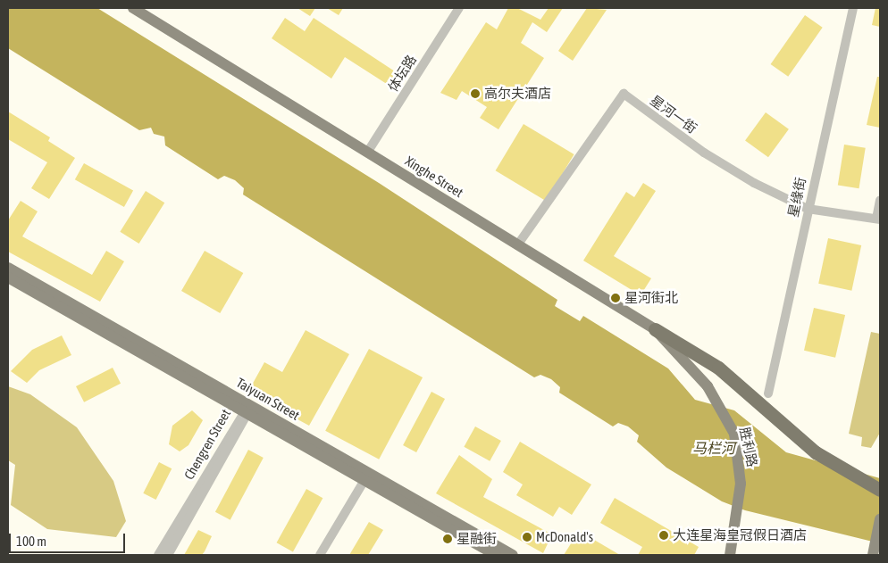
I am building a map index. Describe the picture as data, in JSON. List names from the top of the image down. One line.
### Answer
{"streets":{"main road":["Xinghe Street","Taiyuan Street","胜利路"],"street":["体坛路","星河一街","星缘街","Chengren Street"]},"crossings":[["体坛路","Xinghe Street"],["星河一街","Xinghe Street"],["星河一街","星缘街"],["Xinghe Street","胜利路"],["Taiyuan Street","Chengren Street"]],"water":["马栏河"],"places":["高尔夫酒店","星河街北","大连星海皇冠假日酒店","McDonald's","星融街"],"scale_bar":"100 m"}
